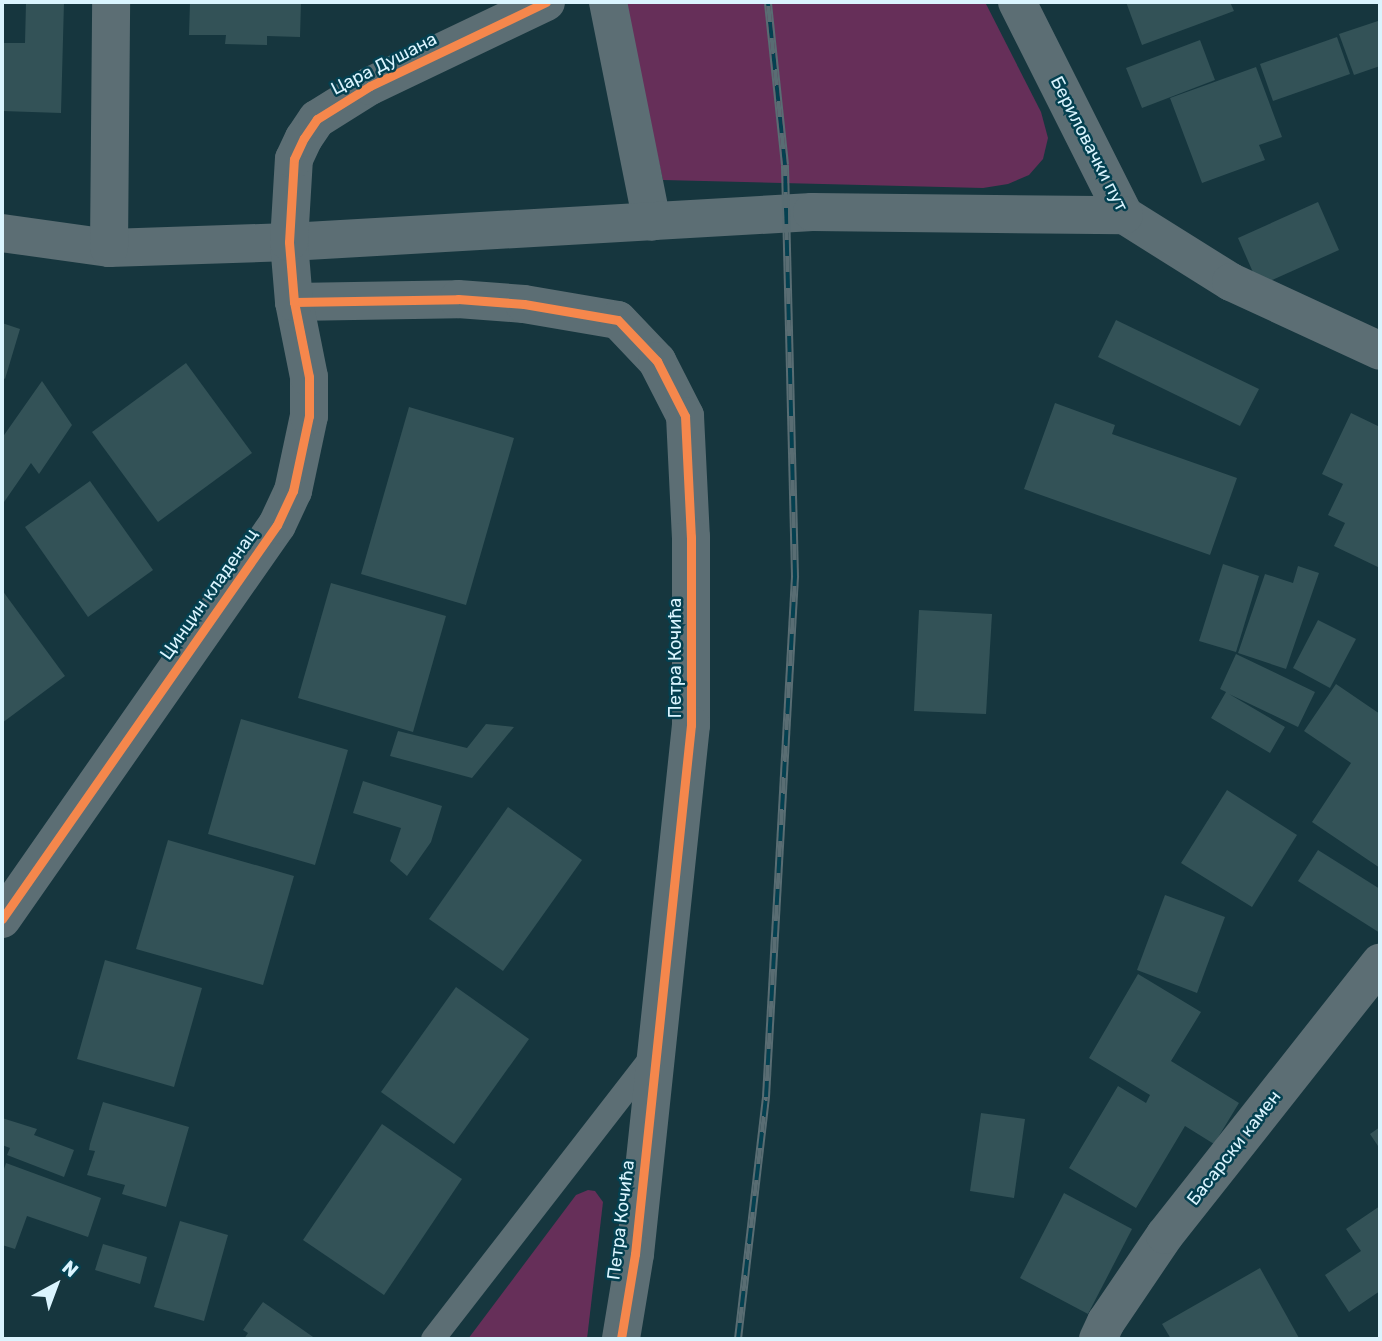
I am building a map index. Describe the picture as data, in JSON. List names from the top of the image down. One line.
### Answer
{"streets":{"street":["Цара Душана","Бериловачки пут","Цинцин кладенац","Петра Кочића","Басарски камен"]},"crossings":[["Цара Душана","Цинцин кладенац"],["Цинцин кладенац","Петра Кочића"]],"north":"top right"}
